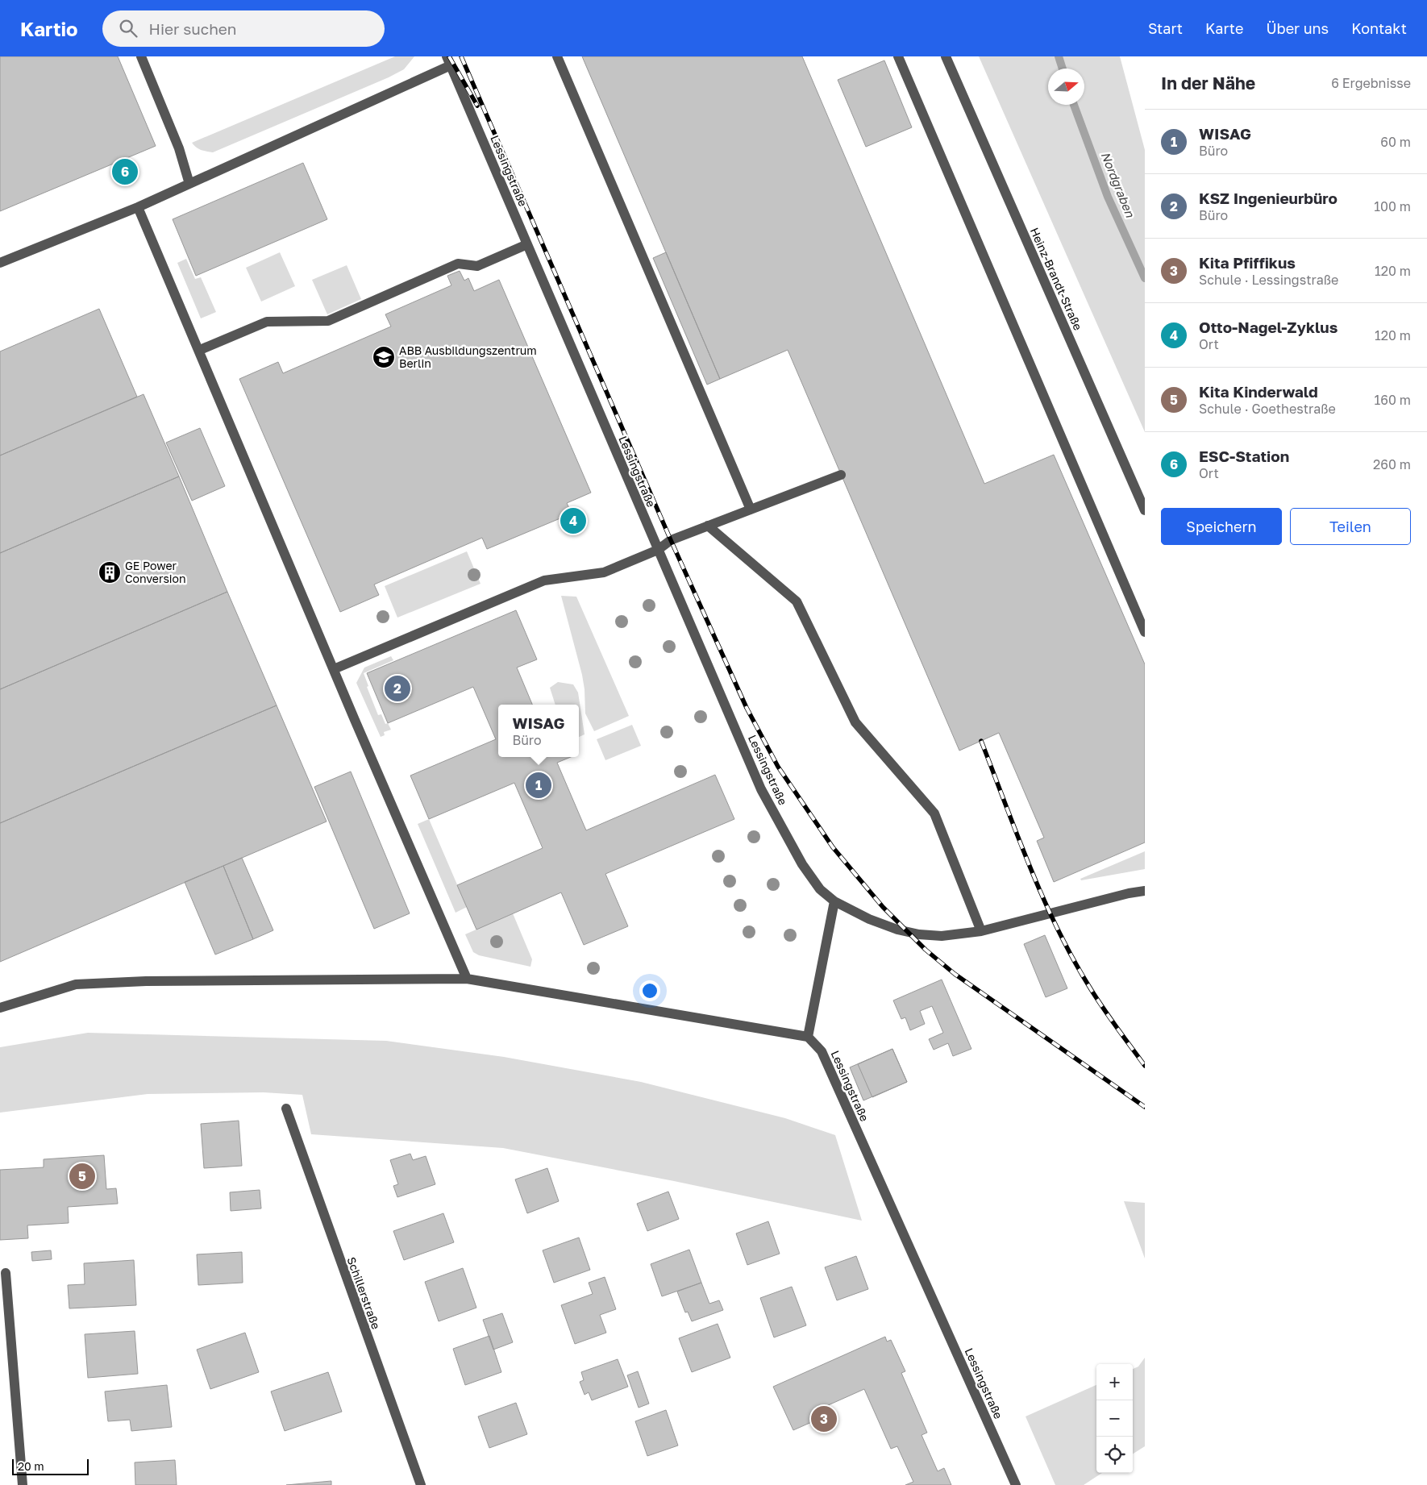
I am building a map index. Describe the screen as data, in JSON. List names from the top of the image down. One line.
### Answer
{"streets":{"street":["Lessingstraße","Heinz-Brandt-Straße","Schillerstraße"]},"water":["Nordgraben"],"places":{"school or university":["ABB Ausbildungszentrum Berlin"],"building":["GE Power Conversion"]},"scale_bar":"20 m","north":"right","page":{"header":"Kartio","search":"Hier suchen","nav":["Start","Karte","Über uns","Kontakt"],"heading":["In der Nähe","6 Ergebnisse"],"list":[{"mark":"1","name":"WISAG","note":"Büro","value":"60 m"},{"mark":"2","name":"KSZ Ingenieurbüro","note":"Büro","value":"100 m"},{"mark":"3","name":"Kita Pfiffikus","note":"Schule · Lessingstraße","value":"120 m"},{"mark":"4","name":"Otto-Nagel-Zyklus","note":"Ort","value":"120 m"},{"mark":"5","name":"Kita Kinderwald","note":"Schule · Goethestraße","value":"160 m"},{"mark":"6","name":"ESC-Station","note":"Ort","value":"260 m"}],"pins":["6","4","2","1","5","3"],"buttons":["Speichern","Teilen"],"popup":["WISAG","Büro"],"map_buttons":["+","−"],"scale":"20 m"}}
